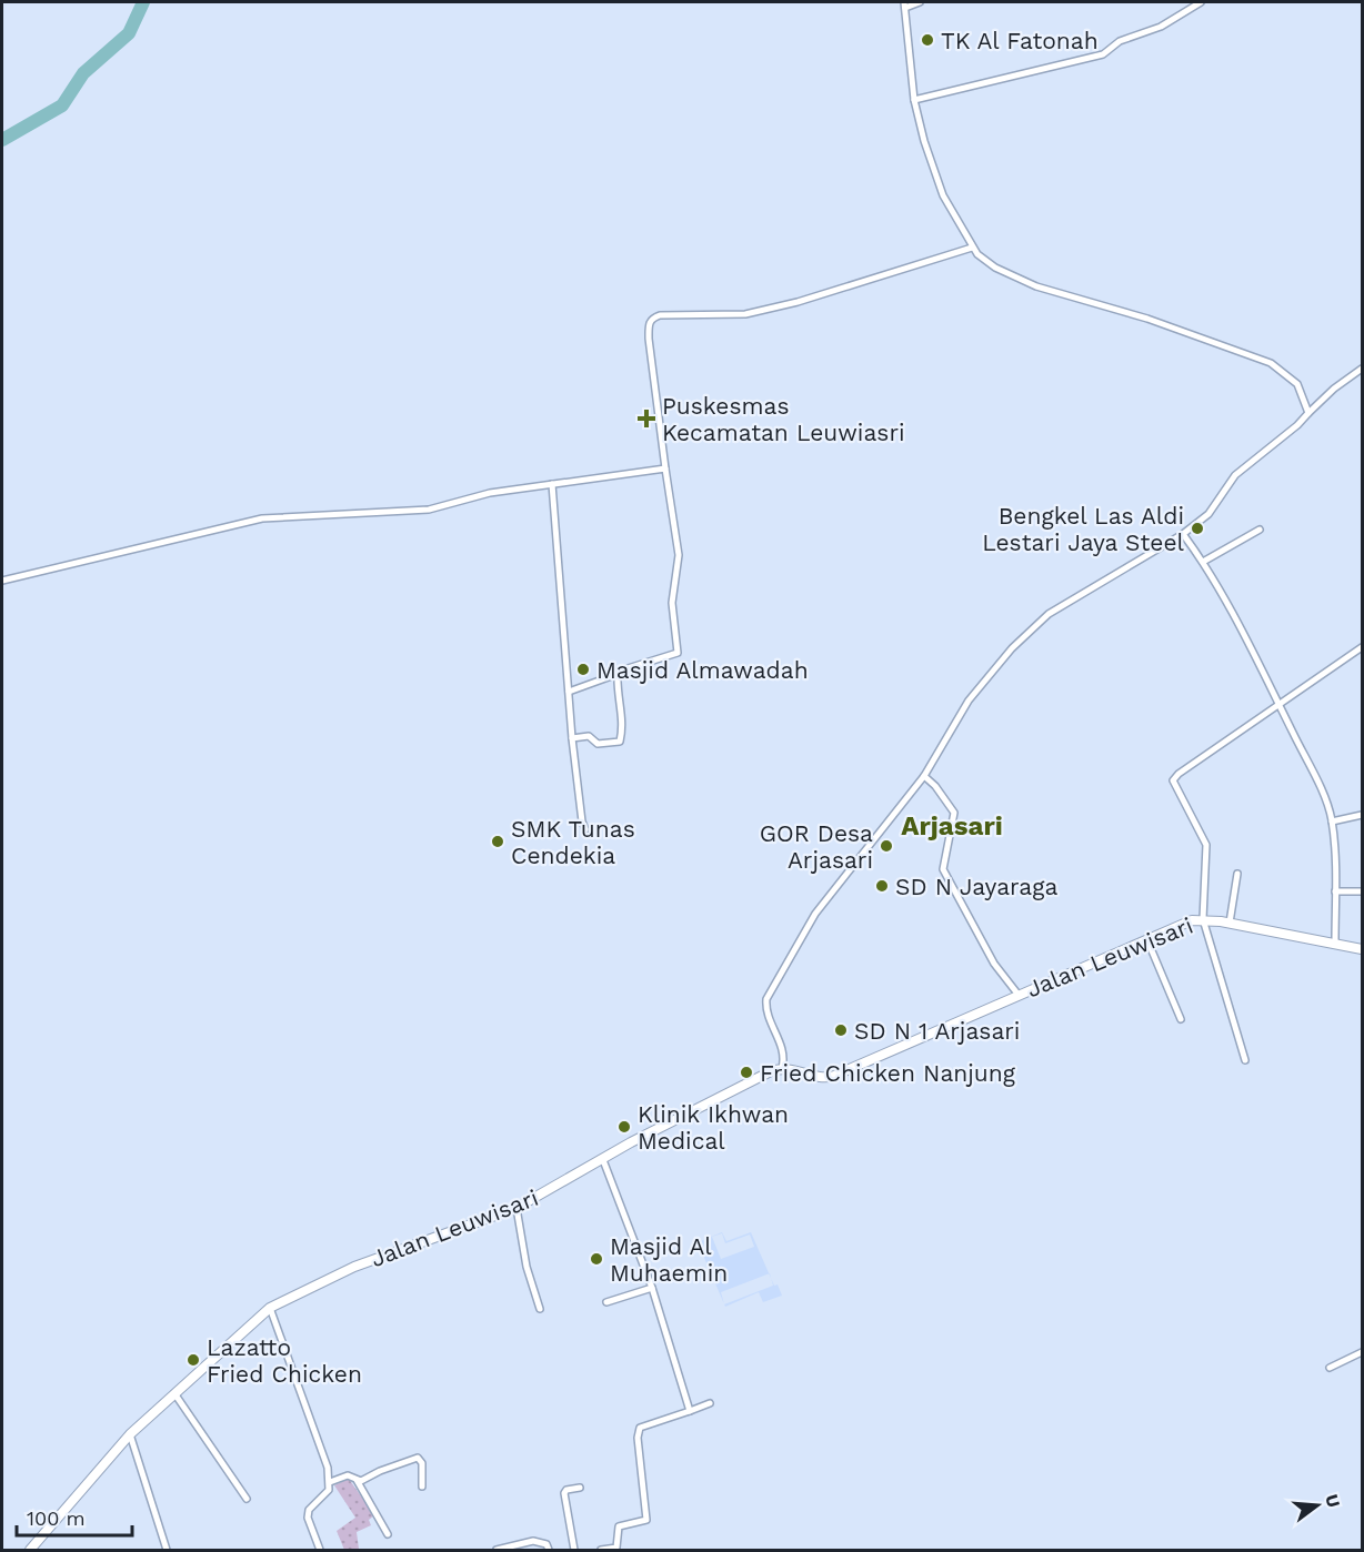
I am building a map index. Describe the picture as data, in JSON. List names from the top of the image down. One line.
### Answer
{"streets":{"main road":["Jalan Leuwisari"]},"districts":["Arjasari"],"places":{"other":["TK Al Fatonah","Bengkel Las Aldi Lestari Jaya Steel","Masjid Almawadah","SMK Tunas Cendekia","GOR Desa Arjasari","SD N Jayaraga","SD N 1 Arjasari","Fried Chicken Nanjung","Klinik Ikhwan Medical","Masjid Al Muhaemin","Lazatto Fried Chicken"],"health":["Puskesmas Kecamatan Leuwiasri"]},"scale_bar":"100 m","north":"right"}
